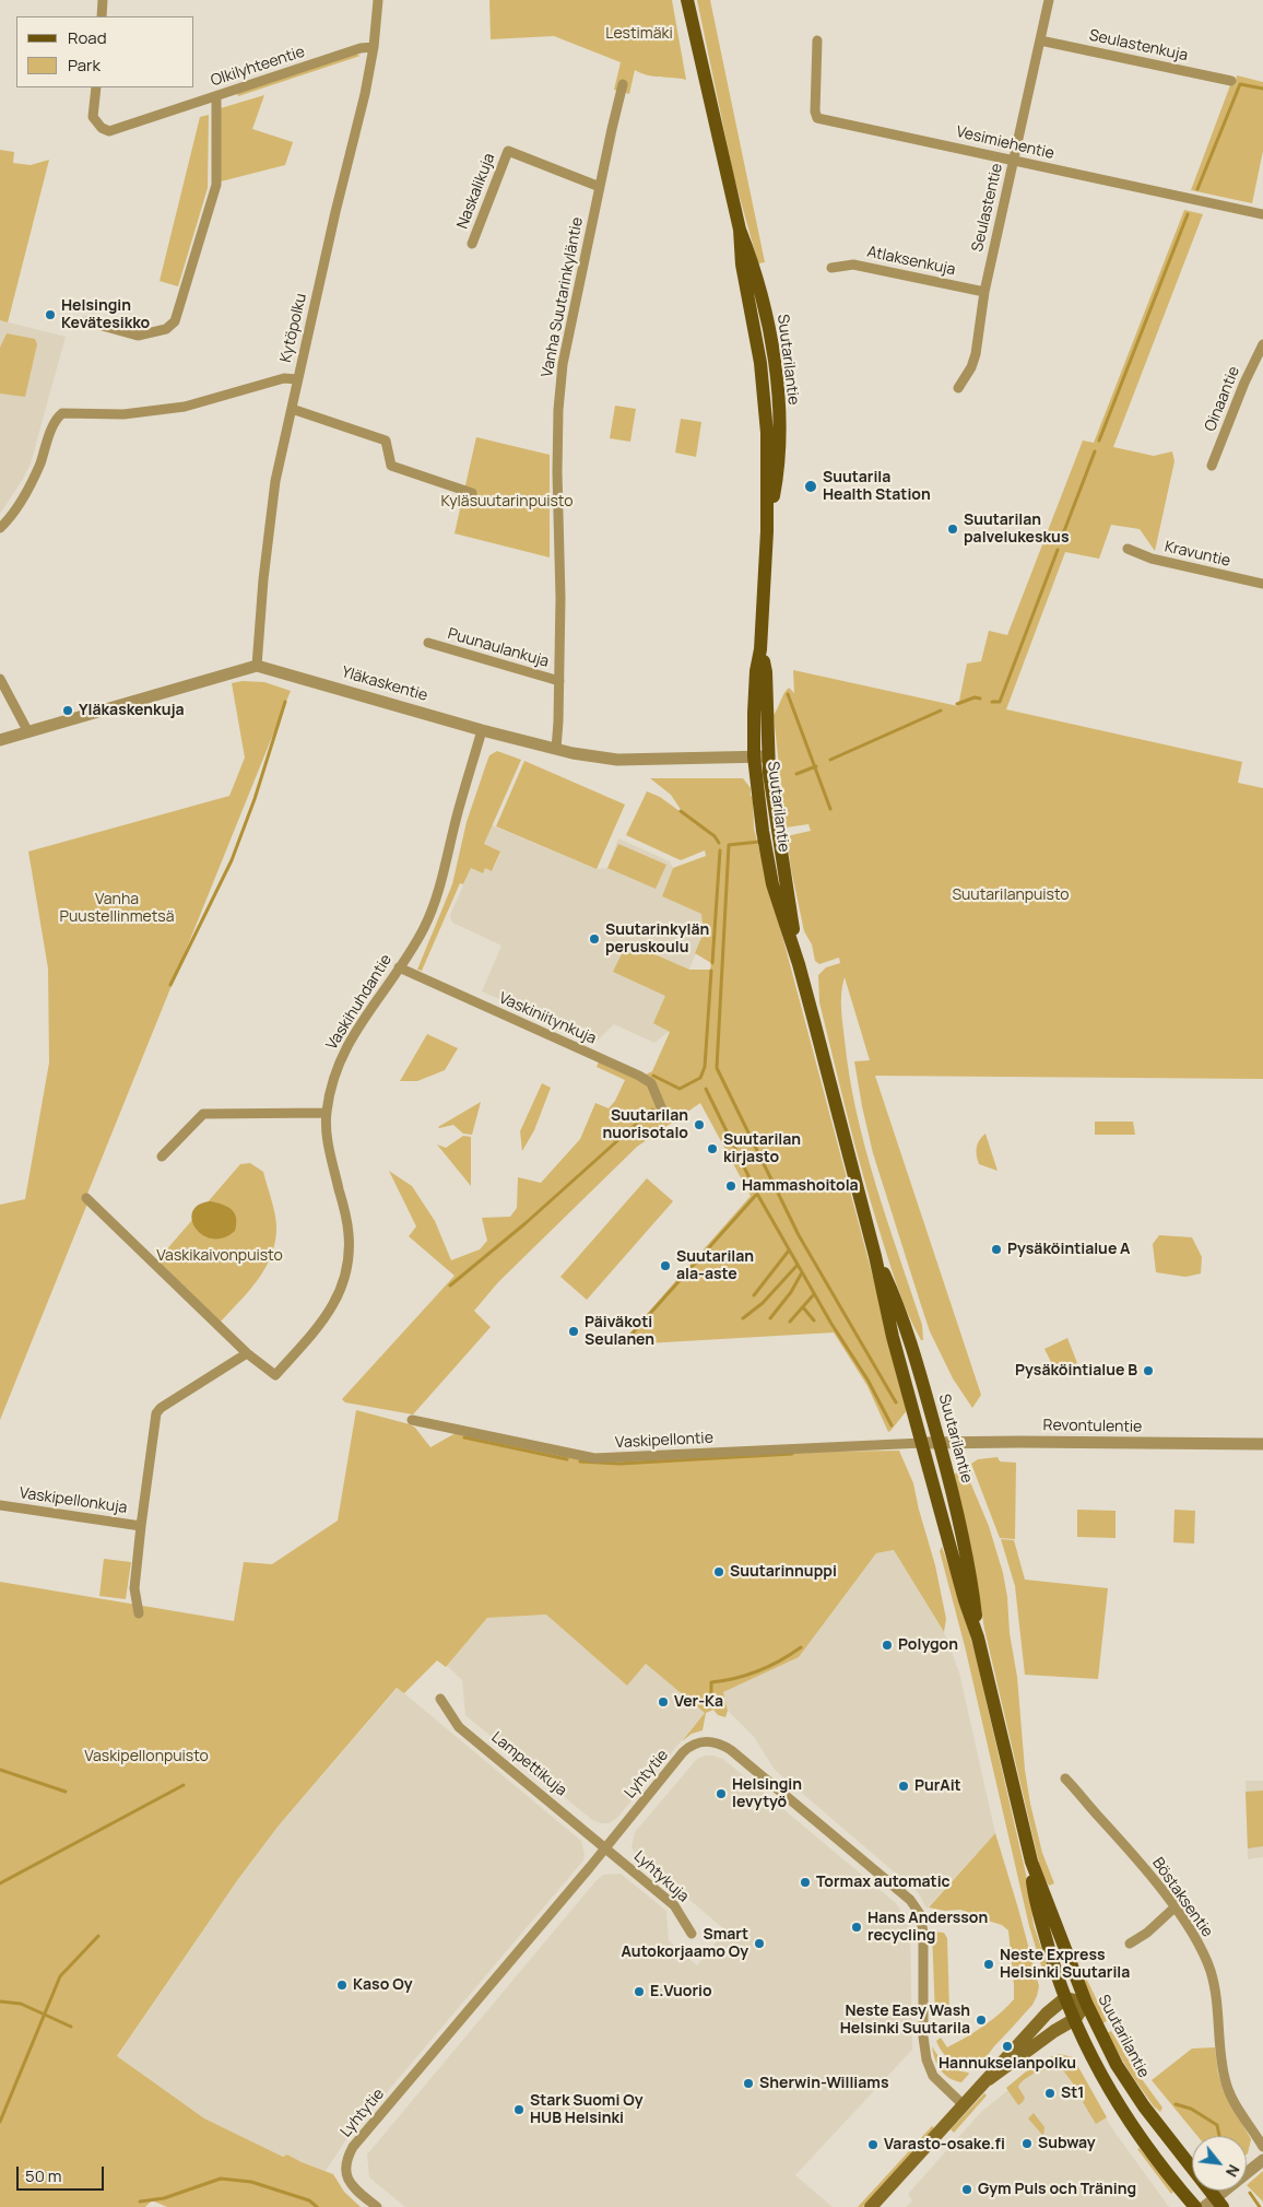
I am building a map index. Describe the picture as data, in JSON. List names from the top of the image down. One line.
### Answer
{"streets":{"main road":["Suutarilantie"],"street":["Seulastenkuja","Olkilyhteentie","Vesimiehentie","Naskalikuja","Seulastentie","Atlaksenkuja","Vanha Suutarinkyläntie","Kytöpolku","Oinaantie","Kravuntie","Puunaulankuja","Yläkaskentie","Vaskihuhdantie","Vaskiniitynkuja","Revontulentie","Vaskipellontie","Vaskipellonkuja","Lampettikuja","Lyhtytie","Lyhtykuja","Böstaksentie"]},"crossings":[["Seulastenkuja","Seulastentie"],["Olkilyhteentie","Kytöpolku"],["Vesimiehentie","Seulastentie"],["Naskalikuja","Vanha Suutarinkyläntie"],["Seulastentie","Atlaksenkuja"],["Vanha Suutarinkyläntie","Puunaulankuja"],["Vanha Suutarinkyläntie","Yläkaskentie"],["Kytöpolku","Yläkaskentie"],["Suutarilantie","Yläkaskentie"],["Suutarilantie","Revontulentie"],["Suutarilantie","Vaskipellontie"],["Yläkaskentie","Vaskihuhdantie"],["Vaskihuhdantie","Vaskiniitynkuja"],["Vaskihuhdantie","Vaskipellonkuja"],["Revontulentie","Vaskipellontie"],["Lampettikuja","Lyhtytie"],["Lampettikuja","Lyhtykuja"],["Lyhtytie","Lyhtykuja"]],"parks":["Lestimäki","Kyläsuutarinpuisto","Suutarilanpuisto","Vanha Puustellinmetsä","Vaskikaivonpuisto","Vaskipellonpuisto"],"places":["Helsingin Kevätesikko","Suutarila Health Station","Suutarilan palvelukeskus","Yläkaskenkuja","Suutarinkylän peruskoulu","Suutarilan nuorisotalo","Suutarilan kirjasto","Hammashoitola","Pysäköintialue A","Suutarilan ala-aste","Päiväkoti Seulanen","Pysäköintialue B","Suutarinnuppi","Polygon","Ver-Ka","PurAit","Helsingin levytyö","Tormax automatic","Hans Andersson recycling","Smart Autokorjaamo Oy","Neste Express Helsinki Suutarila","Kaso Oy","E.Vuorio","Neste Easy Wash Helsinki Suutarila","Hannukselanpolku","Sherwin-Williams","St1","Stark Suomi Oy HUB Helsinki","Subway","Varasto-osake.fi","Gym Puls och Träning"],"legend":["Road","Park"],"scale_bar":"50 m","north":"bottom right"}
